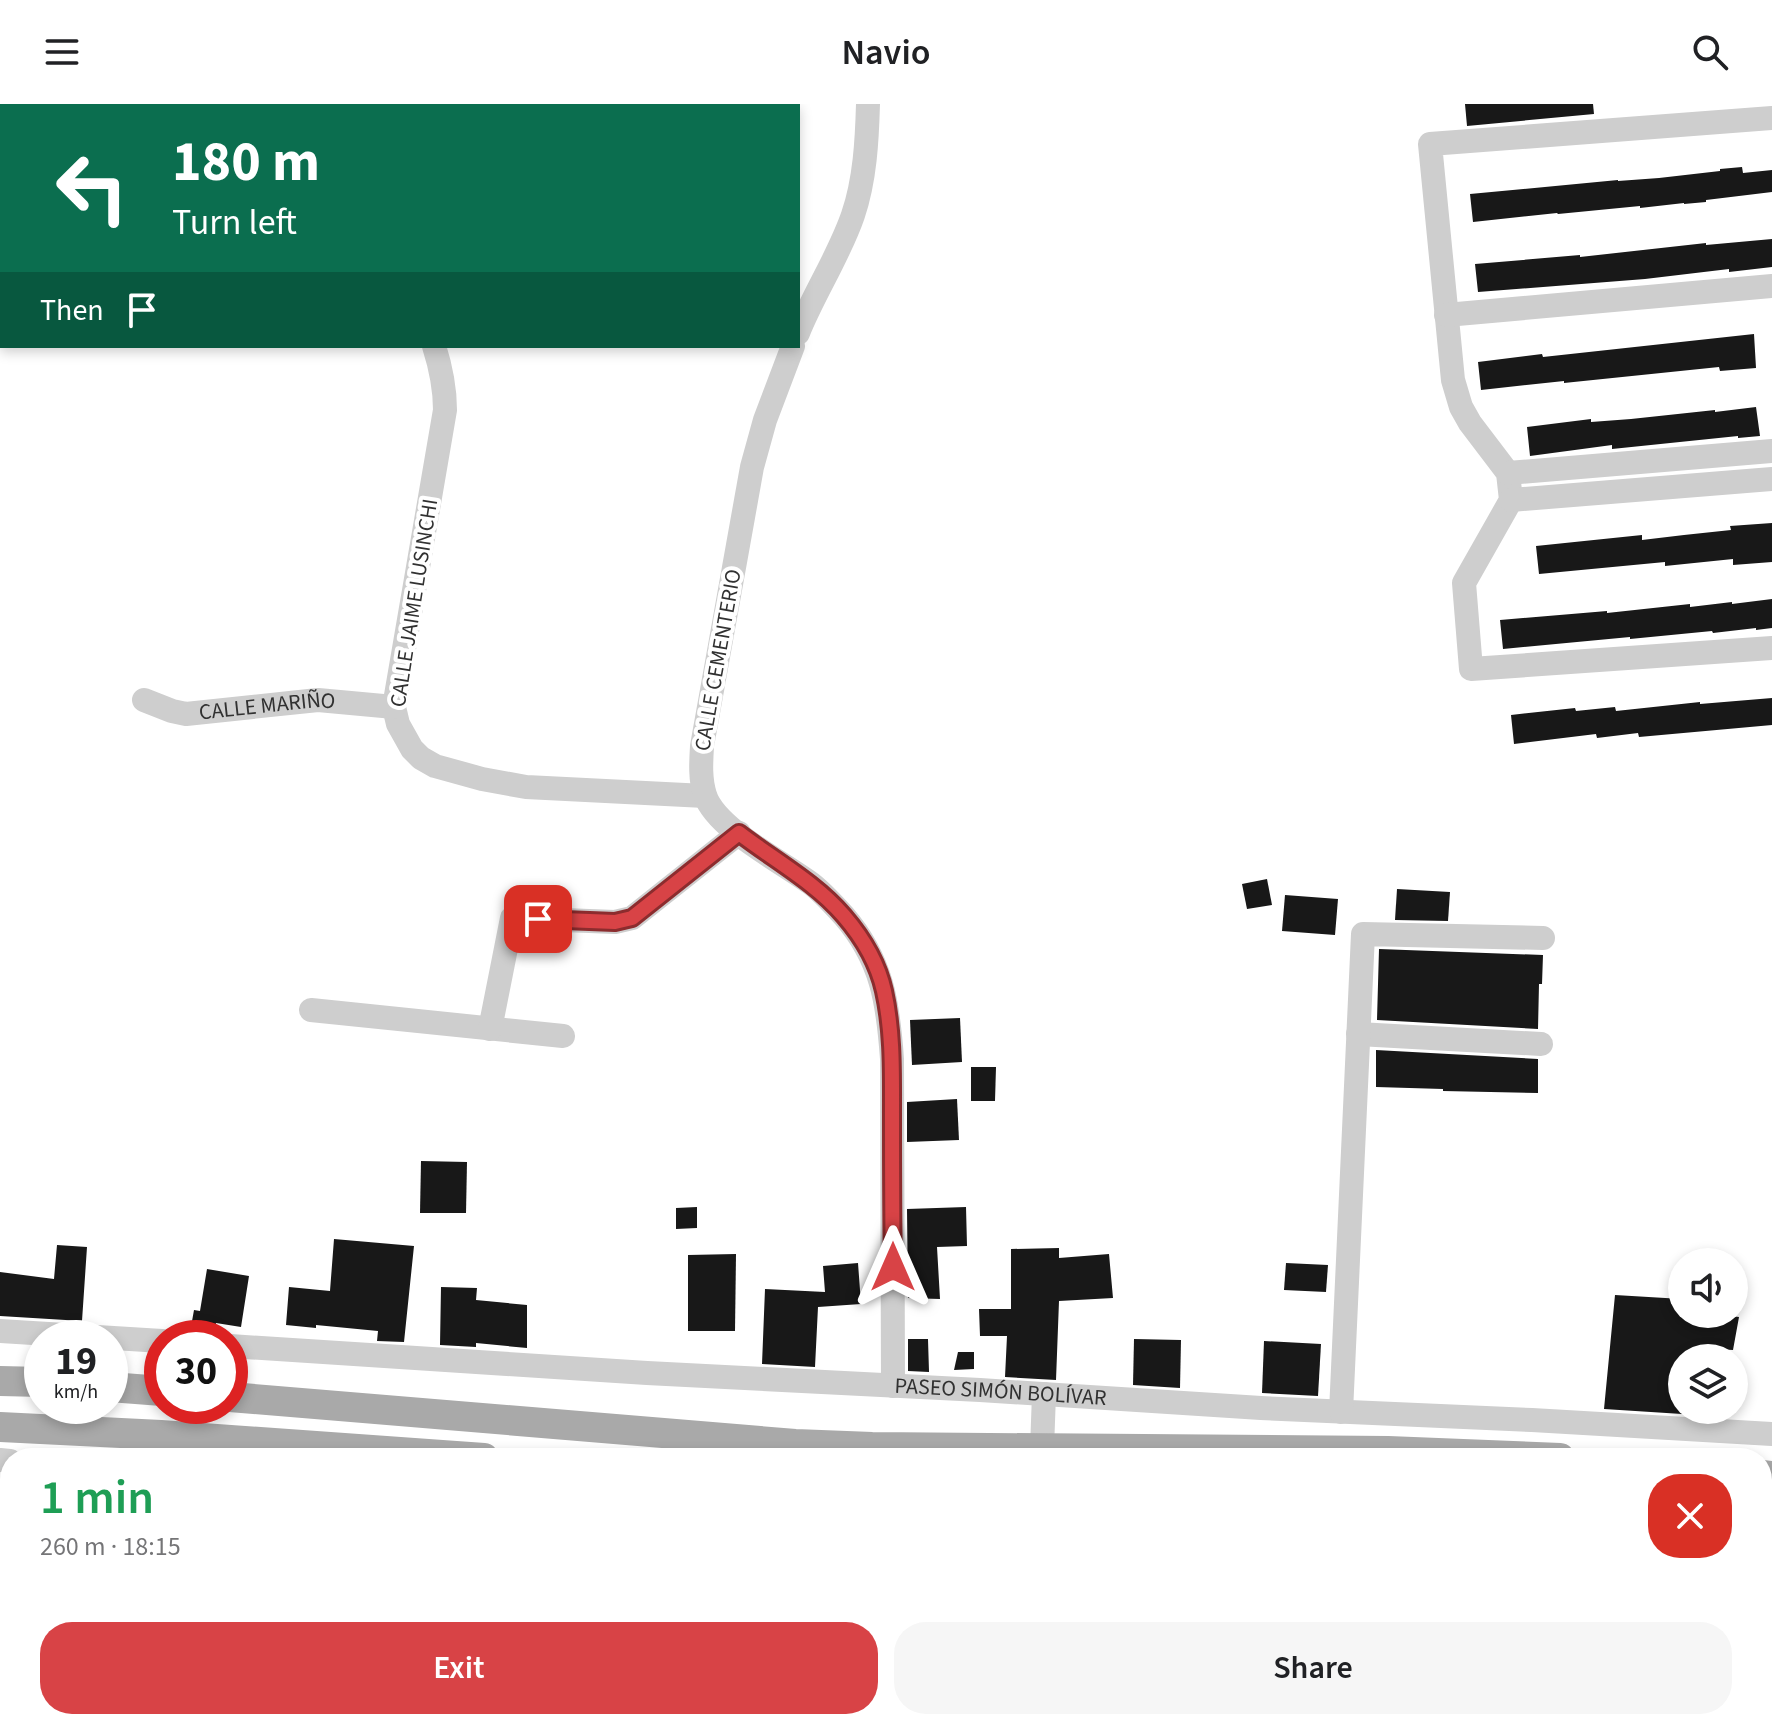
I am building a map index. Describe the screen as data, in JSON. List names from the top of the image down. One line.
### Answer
{"streets":{"street":["CALLE JAIME LUSINCHI","CALLE CEMENTERIO","CALLE MARIÑO","PASEO SIMÓN BOLÍVAR"]},"crossings":[["CALLE JAIME LUSINCHI","CALLE CEMENTERIO"],["CALLE JAIME LUSINCHI","CALLE MARIÑO"]],"page":{"header":"Navio","turn":["180 m","Turn left"],"then":"Then","speed":"19 km/h","limit":"30","heading":["1 min","260 m · 18:15"],"buttons":["Exit","Share"]}}
